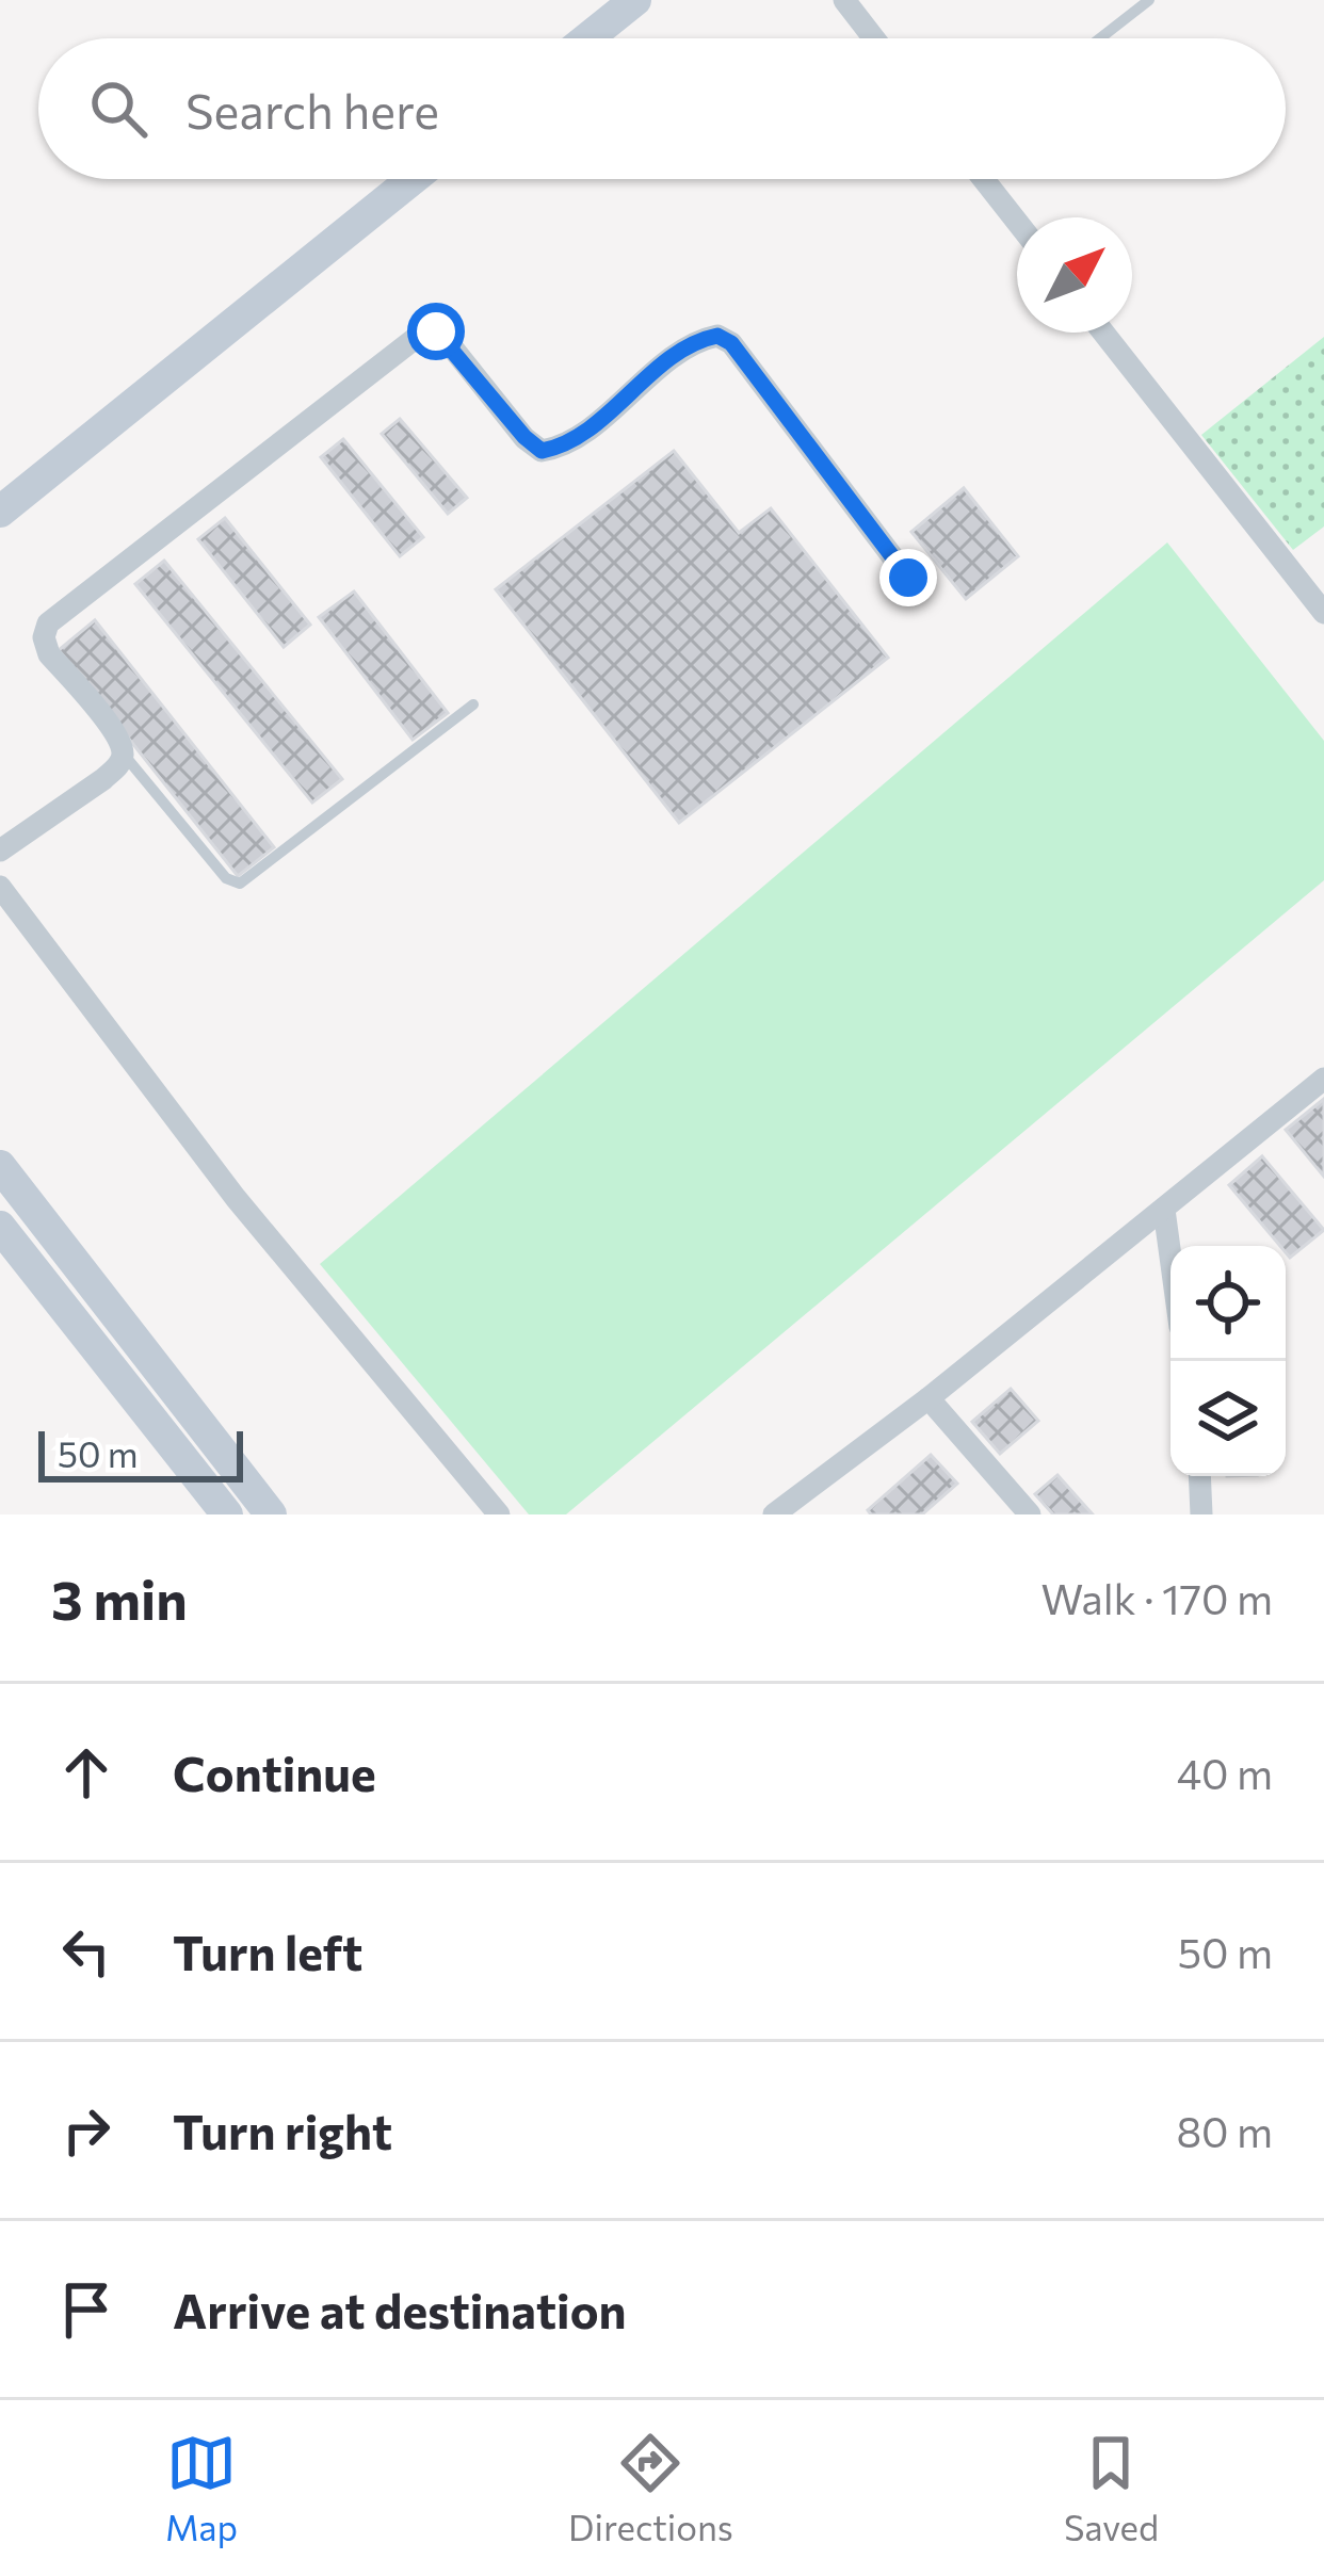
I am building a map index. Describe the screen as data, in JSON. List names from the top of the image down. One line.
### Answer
{"scale_bar":"50 m","north":"top right","page":{"search":"Search here","scale":"50 m","heading":["3 min","Walk · 170 m"],"list":[["Continue","40 m"],["Turn left","50 m"],["Turn right","80 m"],"Arrive at destination"],"nav":["Map","Directions","Saved"]}}
